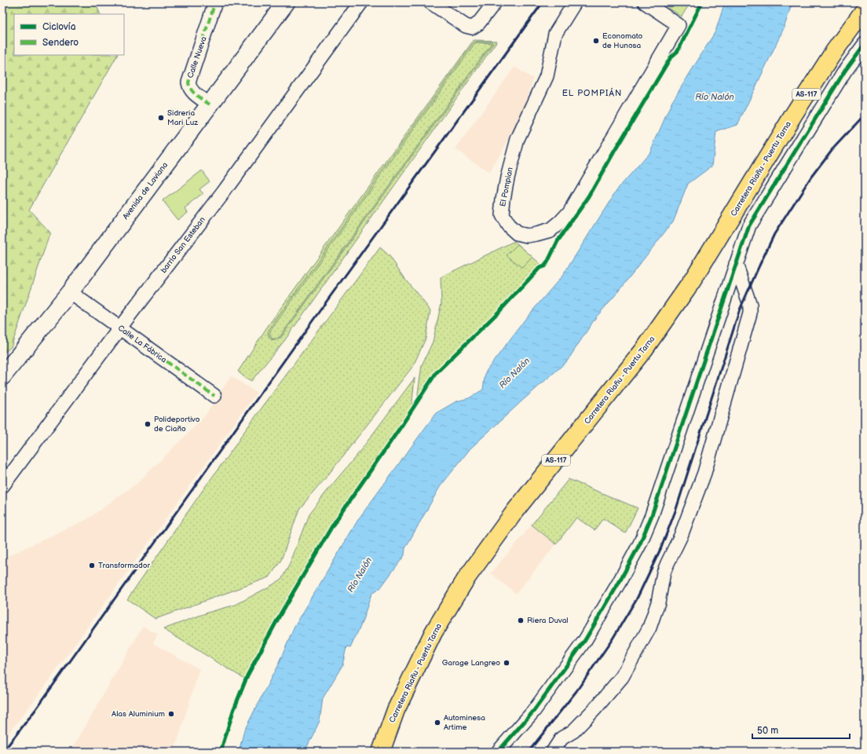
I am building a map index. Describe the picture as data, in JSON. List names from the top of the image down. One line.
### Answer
{"streets":{"main road":["AS-117","Carretera Riañu - Puertu Tarna"],"street":["Calle Nueva","El Pompian","Avenida de Laviana","barrio San Esteban","Calle La Fábrica"]},"crossings":[["Calle Nueva","Avenida de Laviana"],["Avenida de Laviana","Calle La Fábrica"],["barrio San Esteban","Calle La Fábrica"]],"districts":["EL POMPIÁN"],"water":["Río Nalón"],"places":["Economato de Hunosa","Sidreria Mari Luz","Polideportivo de Ciaño","Transformador","Riera Duval","Garage Langreo","Alas Aluminium","Autominesa Artime"],"legend":["Ciclovía","Sendero"],"scale_bar":"50 m"}
